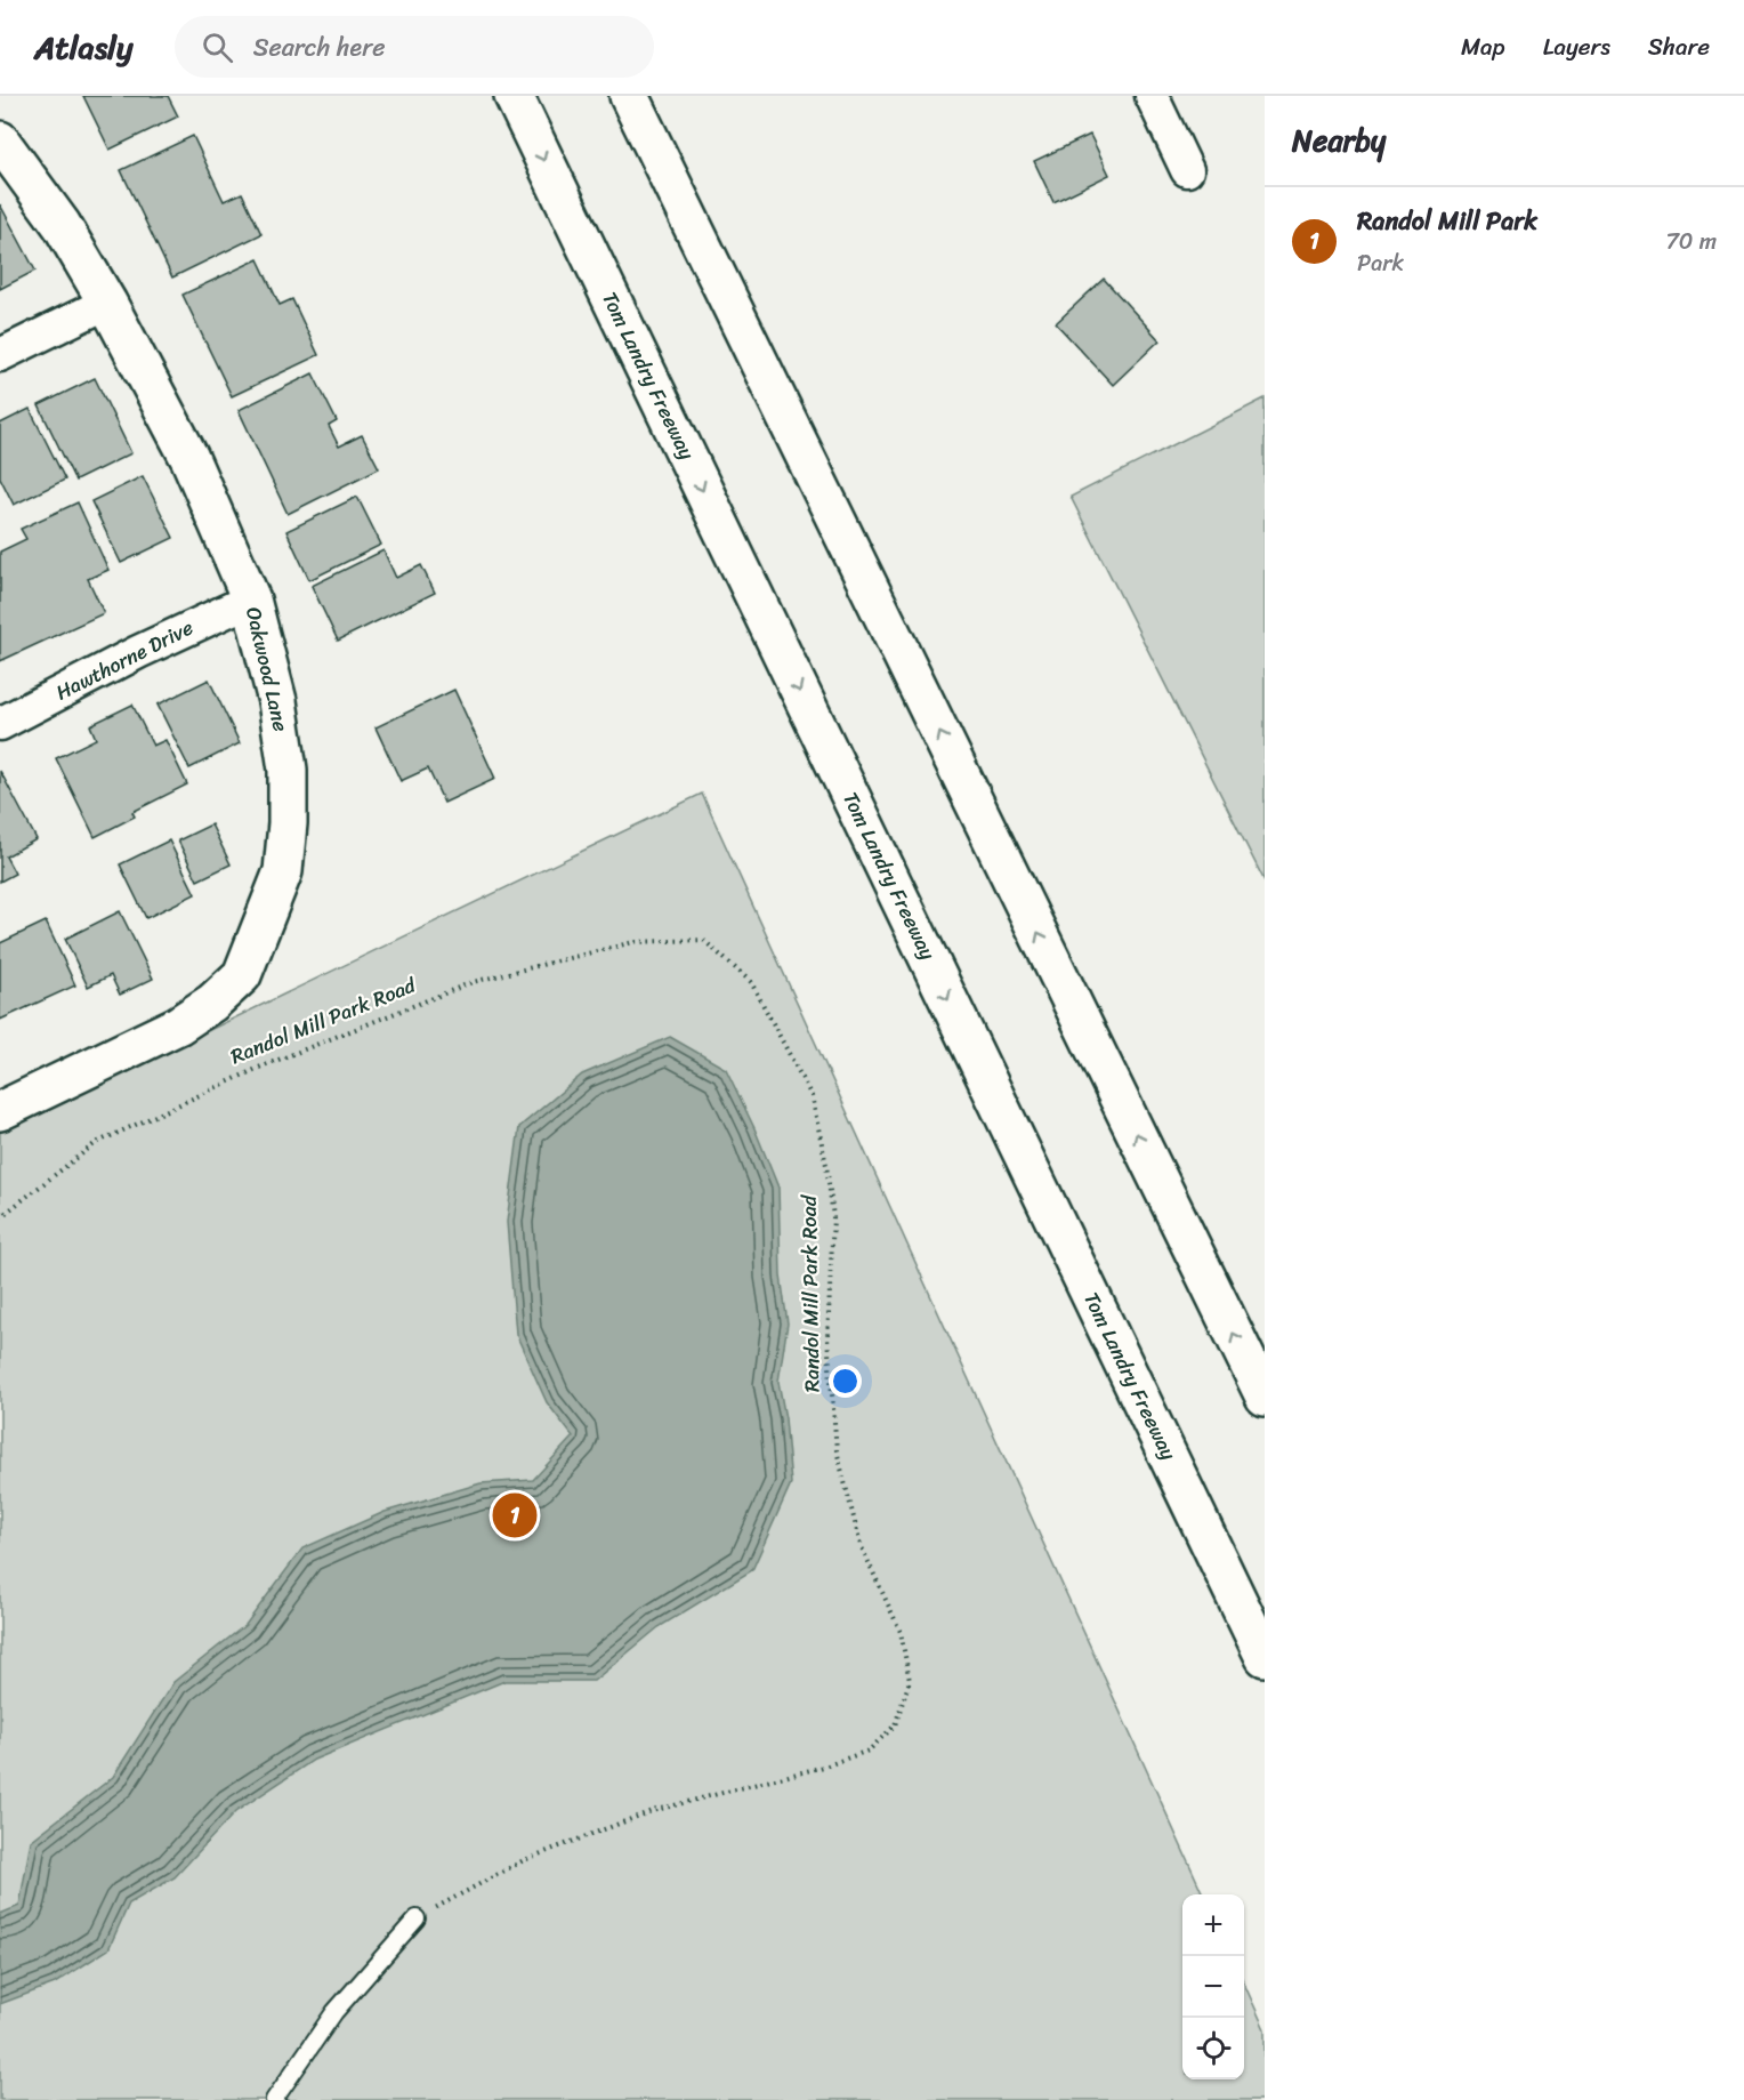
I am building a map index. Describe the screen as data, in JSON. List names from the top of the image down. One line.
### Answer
{"streets":{"main road":["Tom Landry Freeway","Oakwood Lane"],"street":["Hawthorne Drive"],"path":["Randol Mill Park Road"]},"crossings":[["Hawthorne Drive","Oakwood Lane"]],"page":{"header":"Atlasly","search":"Search here","nav":["Map","Layers","Share"],"heading":"Nearby","list":[{"mark":"1","name":"Randol Mill Park","note":"Park","value":"70 m"}],"pins":"1","map_buttons":["+","−"]}}
